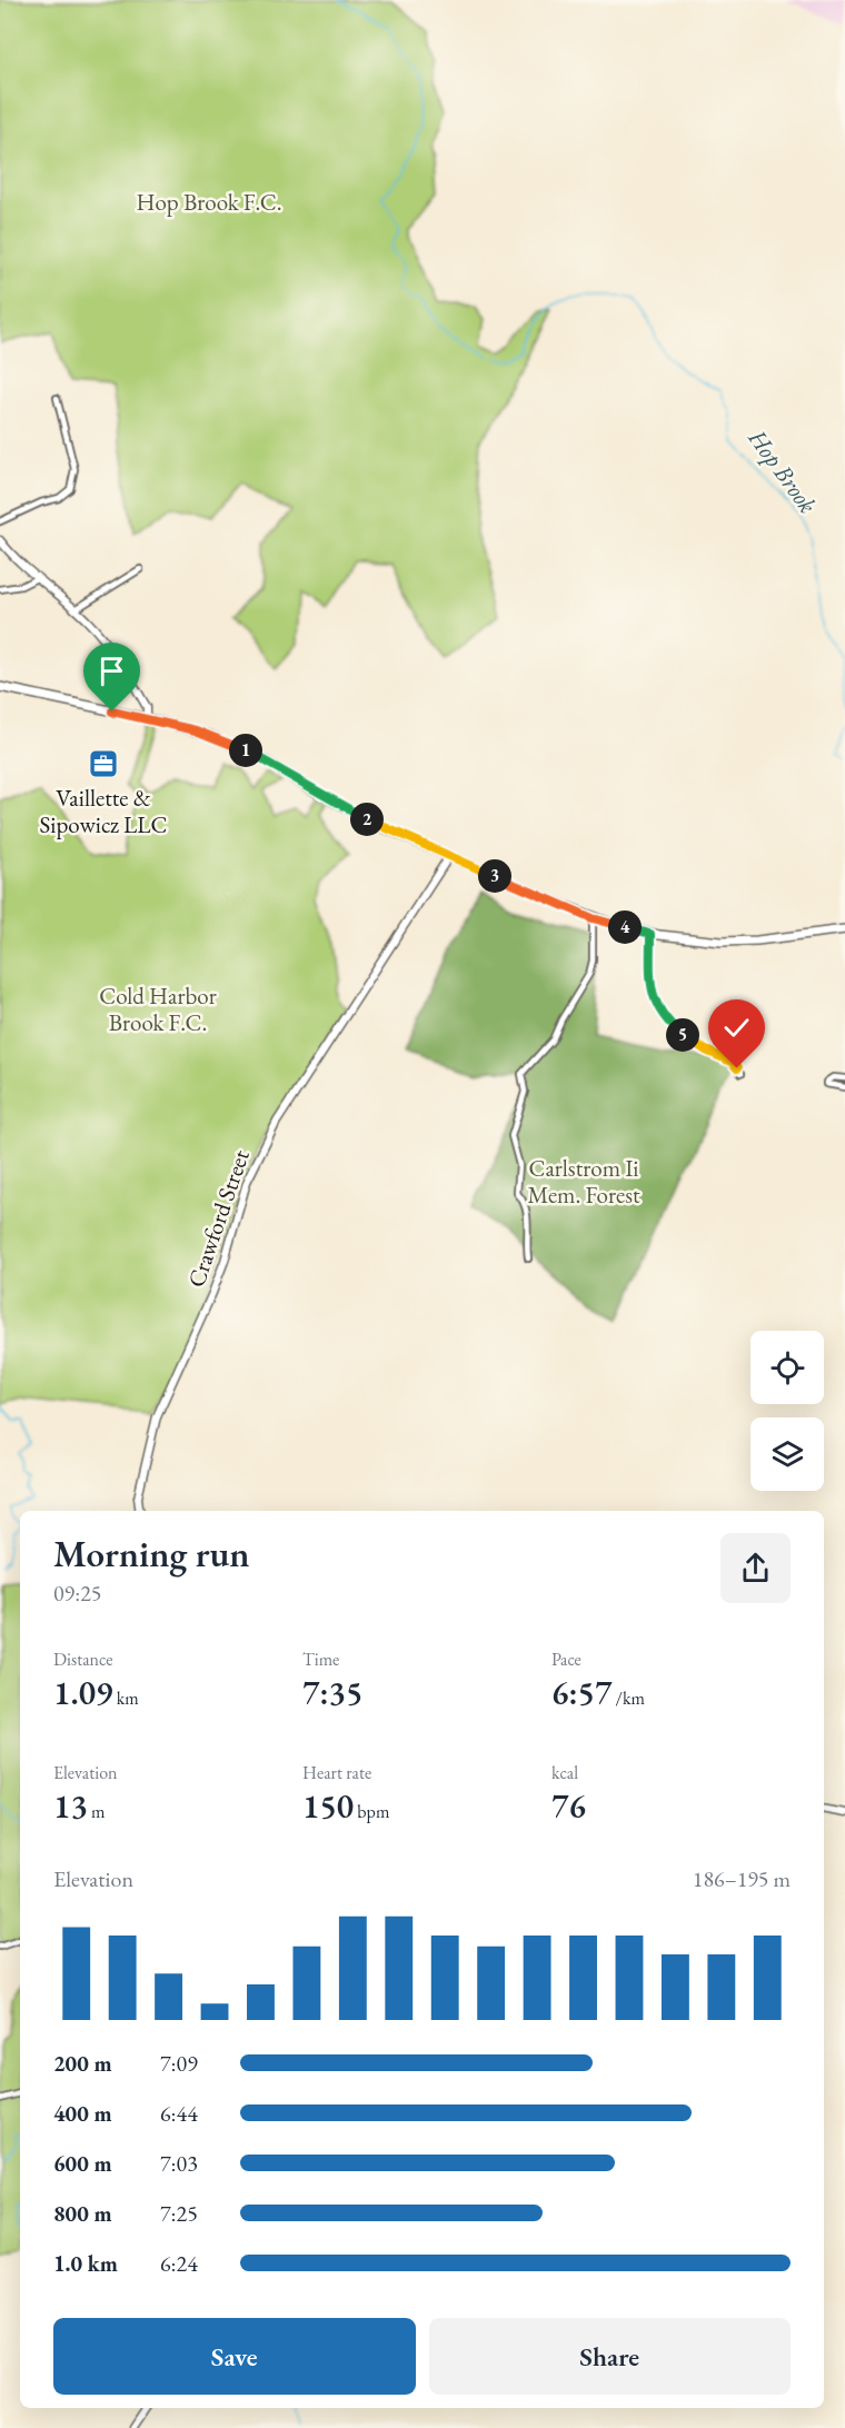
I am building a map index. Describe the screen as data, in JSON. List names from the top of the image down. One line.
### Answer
{"streets":{"street":["Crawford Street"]},"water":["Hop Brook"],"parks":["Hop Brook F.C.","Cold Harbor Brook F.C.","Carlstrom Ii Mem. Forest"],"places":{"office":["Vaillette & Sipowicz LLC"]},"page":{"pins":["1","2","3","4","5"],"heading":["Morning run","09:25"],"stats":[["Distance","1.09 km"],["Time","7:35"],["Pace","6:57 /km"],["Elevation","13 m"],["Heart rate","150 bpm"],["kcal","76"]],"chart":["Elevation","186–195 m"],"list":[{"name":"200 m","note":"7:09"},{"name":"400 m","note":"6:44"},{"name":"600 m","note":"7:03"},{"name":"800 m","note":"7:25"},{"name":"1.0 km","note":"6:24"}],"buttons":["Save","Share"]}}
